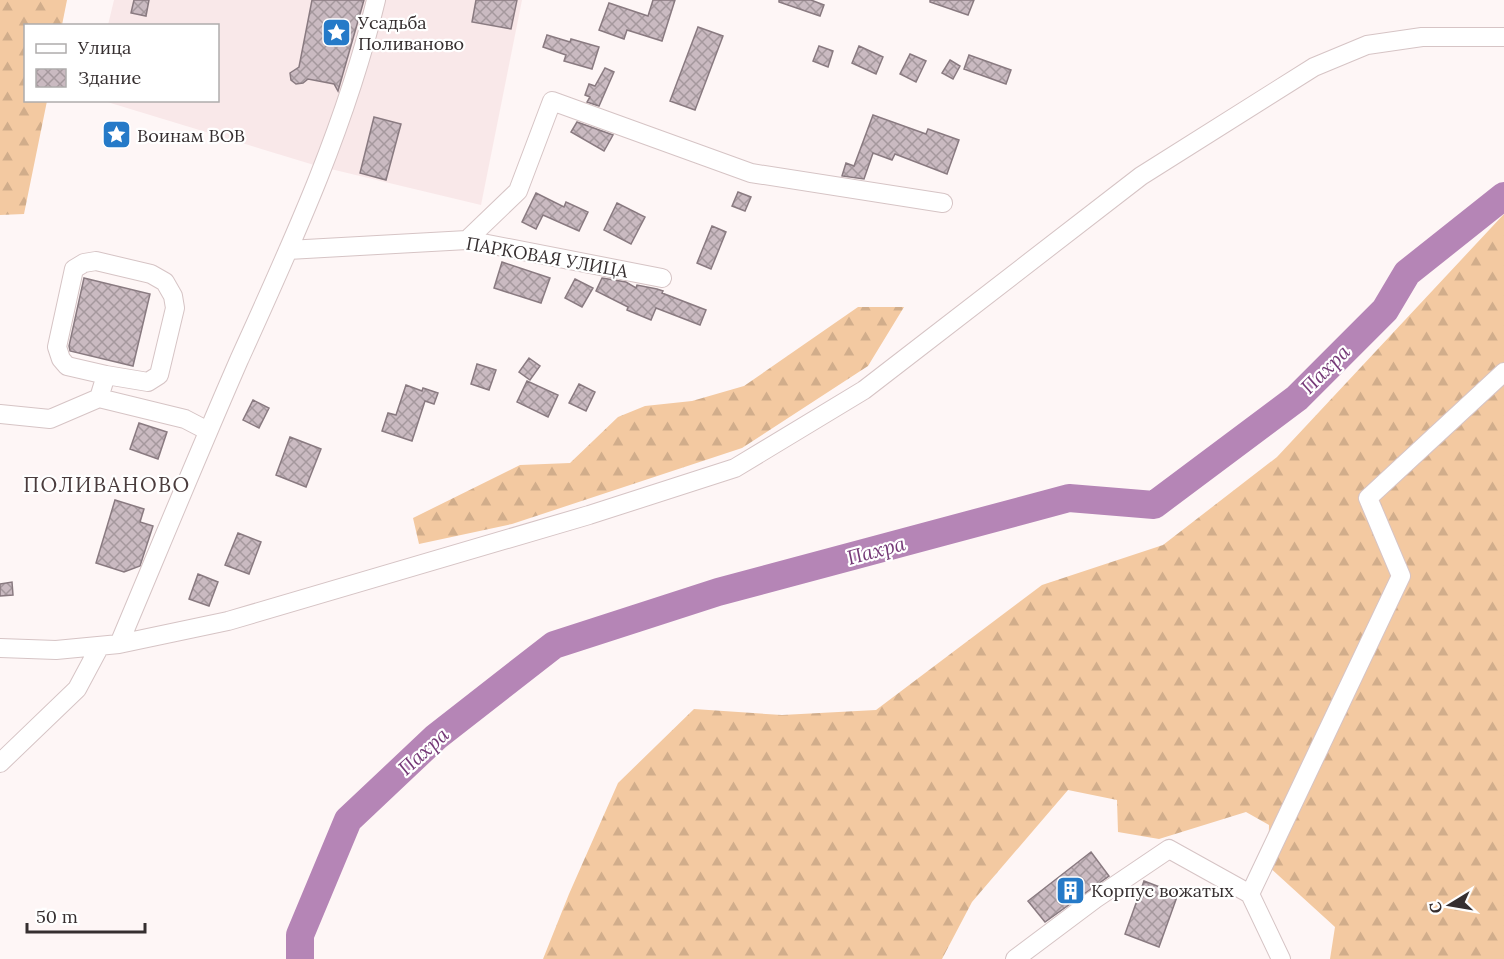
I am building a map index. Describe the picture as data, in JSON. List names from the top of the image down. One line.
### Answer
{"streets":{"street":["ПАРКОВАЯ УЛИЦА"]},"districts":["ПОЛИВАНОВО"],"water":["Пахра"],"places":{"place":["Усадьба Поливаново","Воинам ВОВ"],"building":["Корпус вожатых"]},"legend":["Улица","Здание"],"scale_bar":"50 m","north":"left"}
